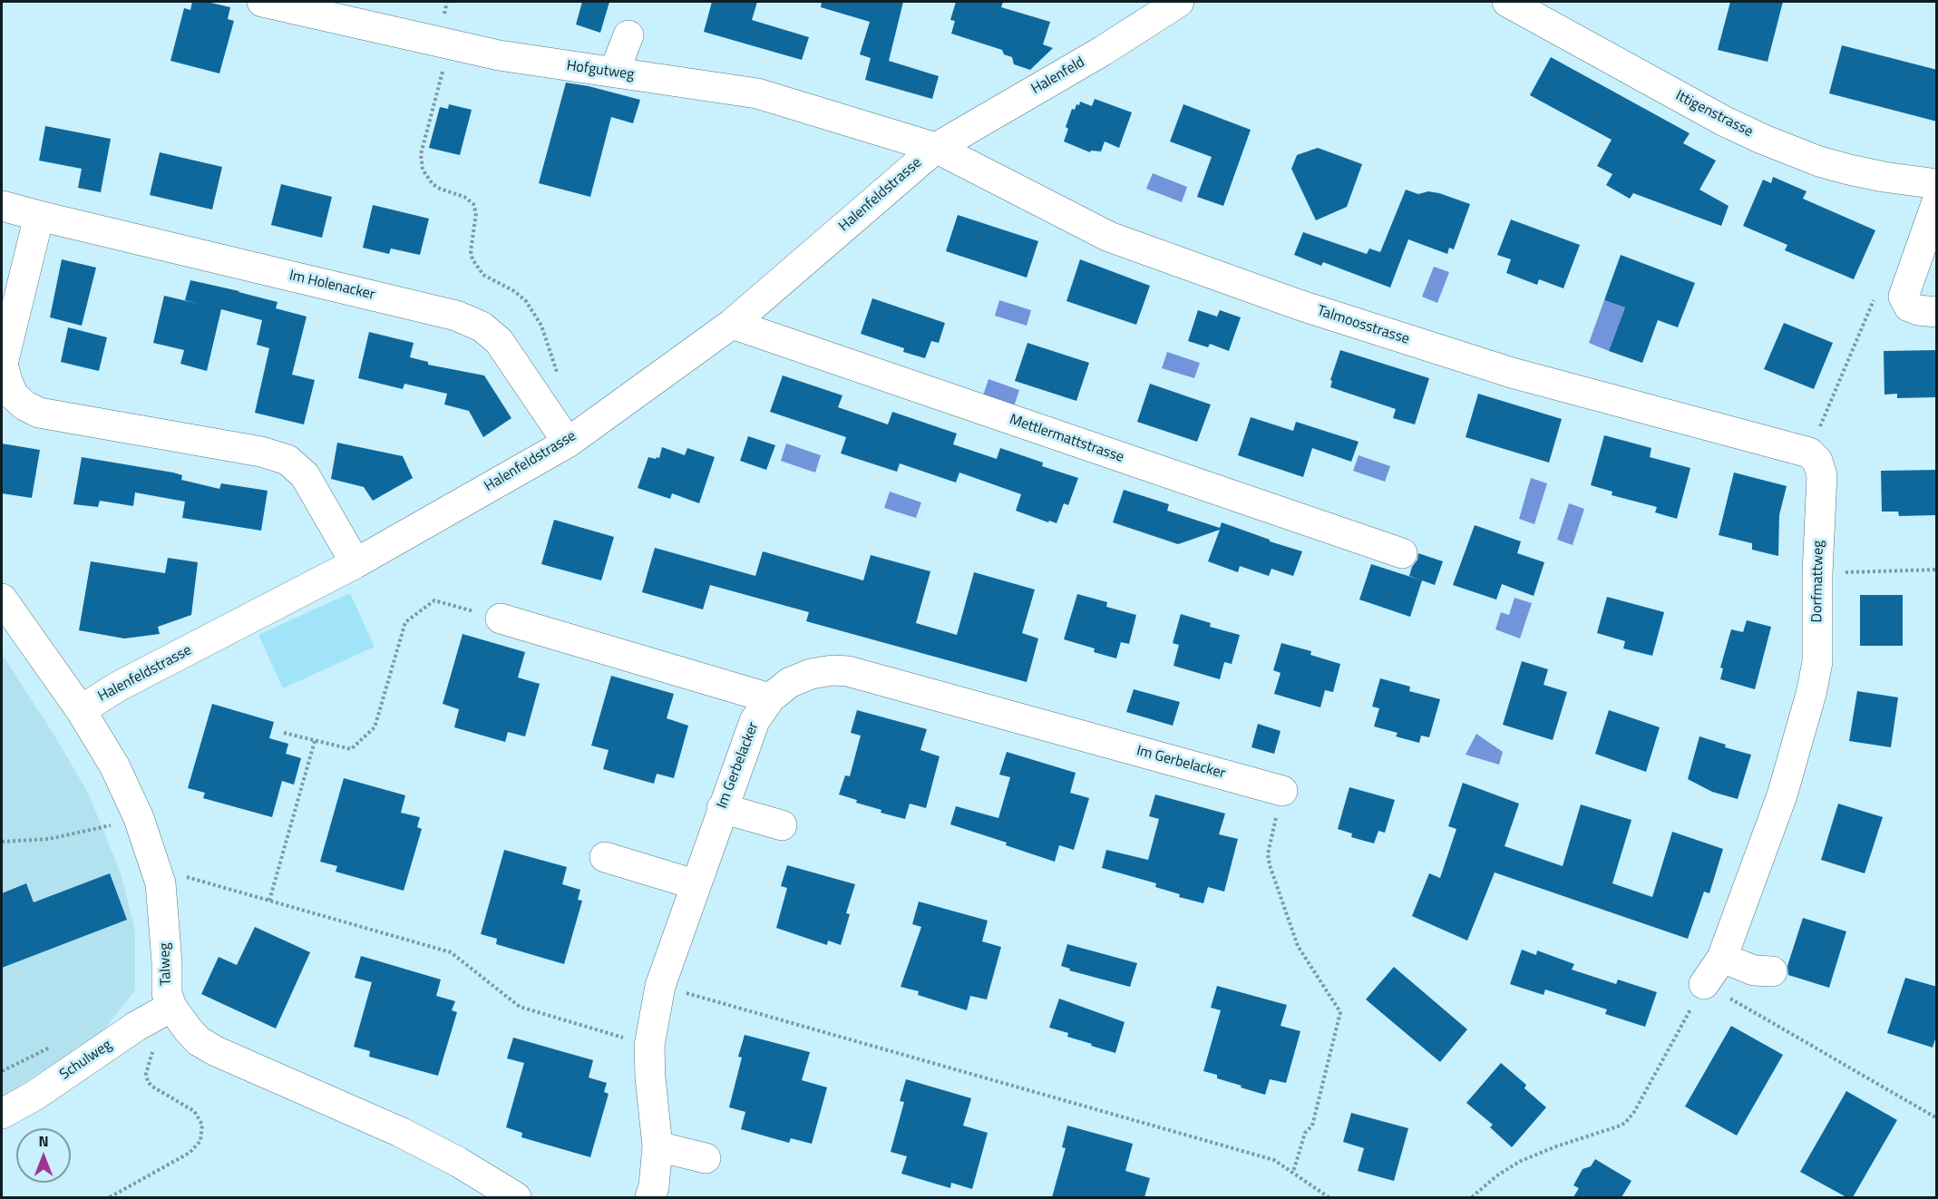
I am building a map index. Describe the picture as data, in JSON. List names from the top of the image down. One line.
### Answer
{"streets":{"street":["Hofgutweg","Halenfeld","Ittigenstrasse","Halenfeldstrasse","Im Holenacker","Talmoosstrasse","Mettlermattstrasse","Dorfmattweg","Im Gerbelacker","Talweg","Schulweg"]},"crossings":[["Hofgutweg","Halenfeld"],["Hofgutweg","Halenfeldstrasse"],["Hofgutweg","Talmoosstrasse"],["Halenfeld","Halenfeldstrasse"],["Halenfeld","Talmoosstrasse"],["Halenfeldstrasse","Im Holenacker"],["Halenfeldstrasse","Talmoosstrasse"],["Halenfeldstrasse","Mettlermattstrasse"],["Halenfeldstrasse","Talweg"],["Talmoosstrasse","Dorfmattweg"],["Talweg","Schulweg"]],"north":"top"}
